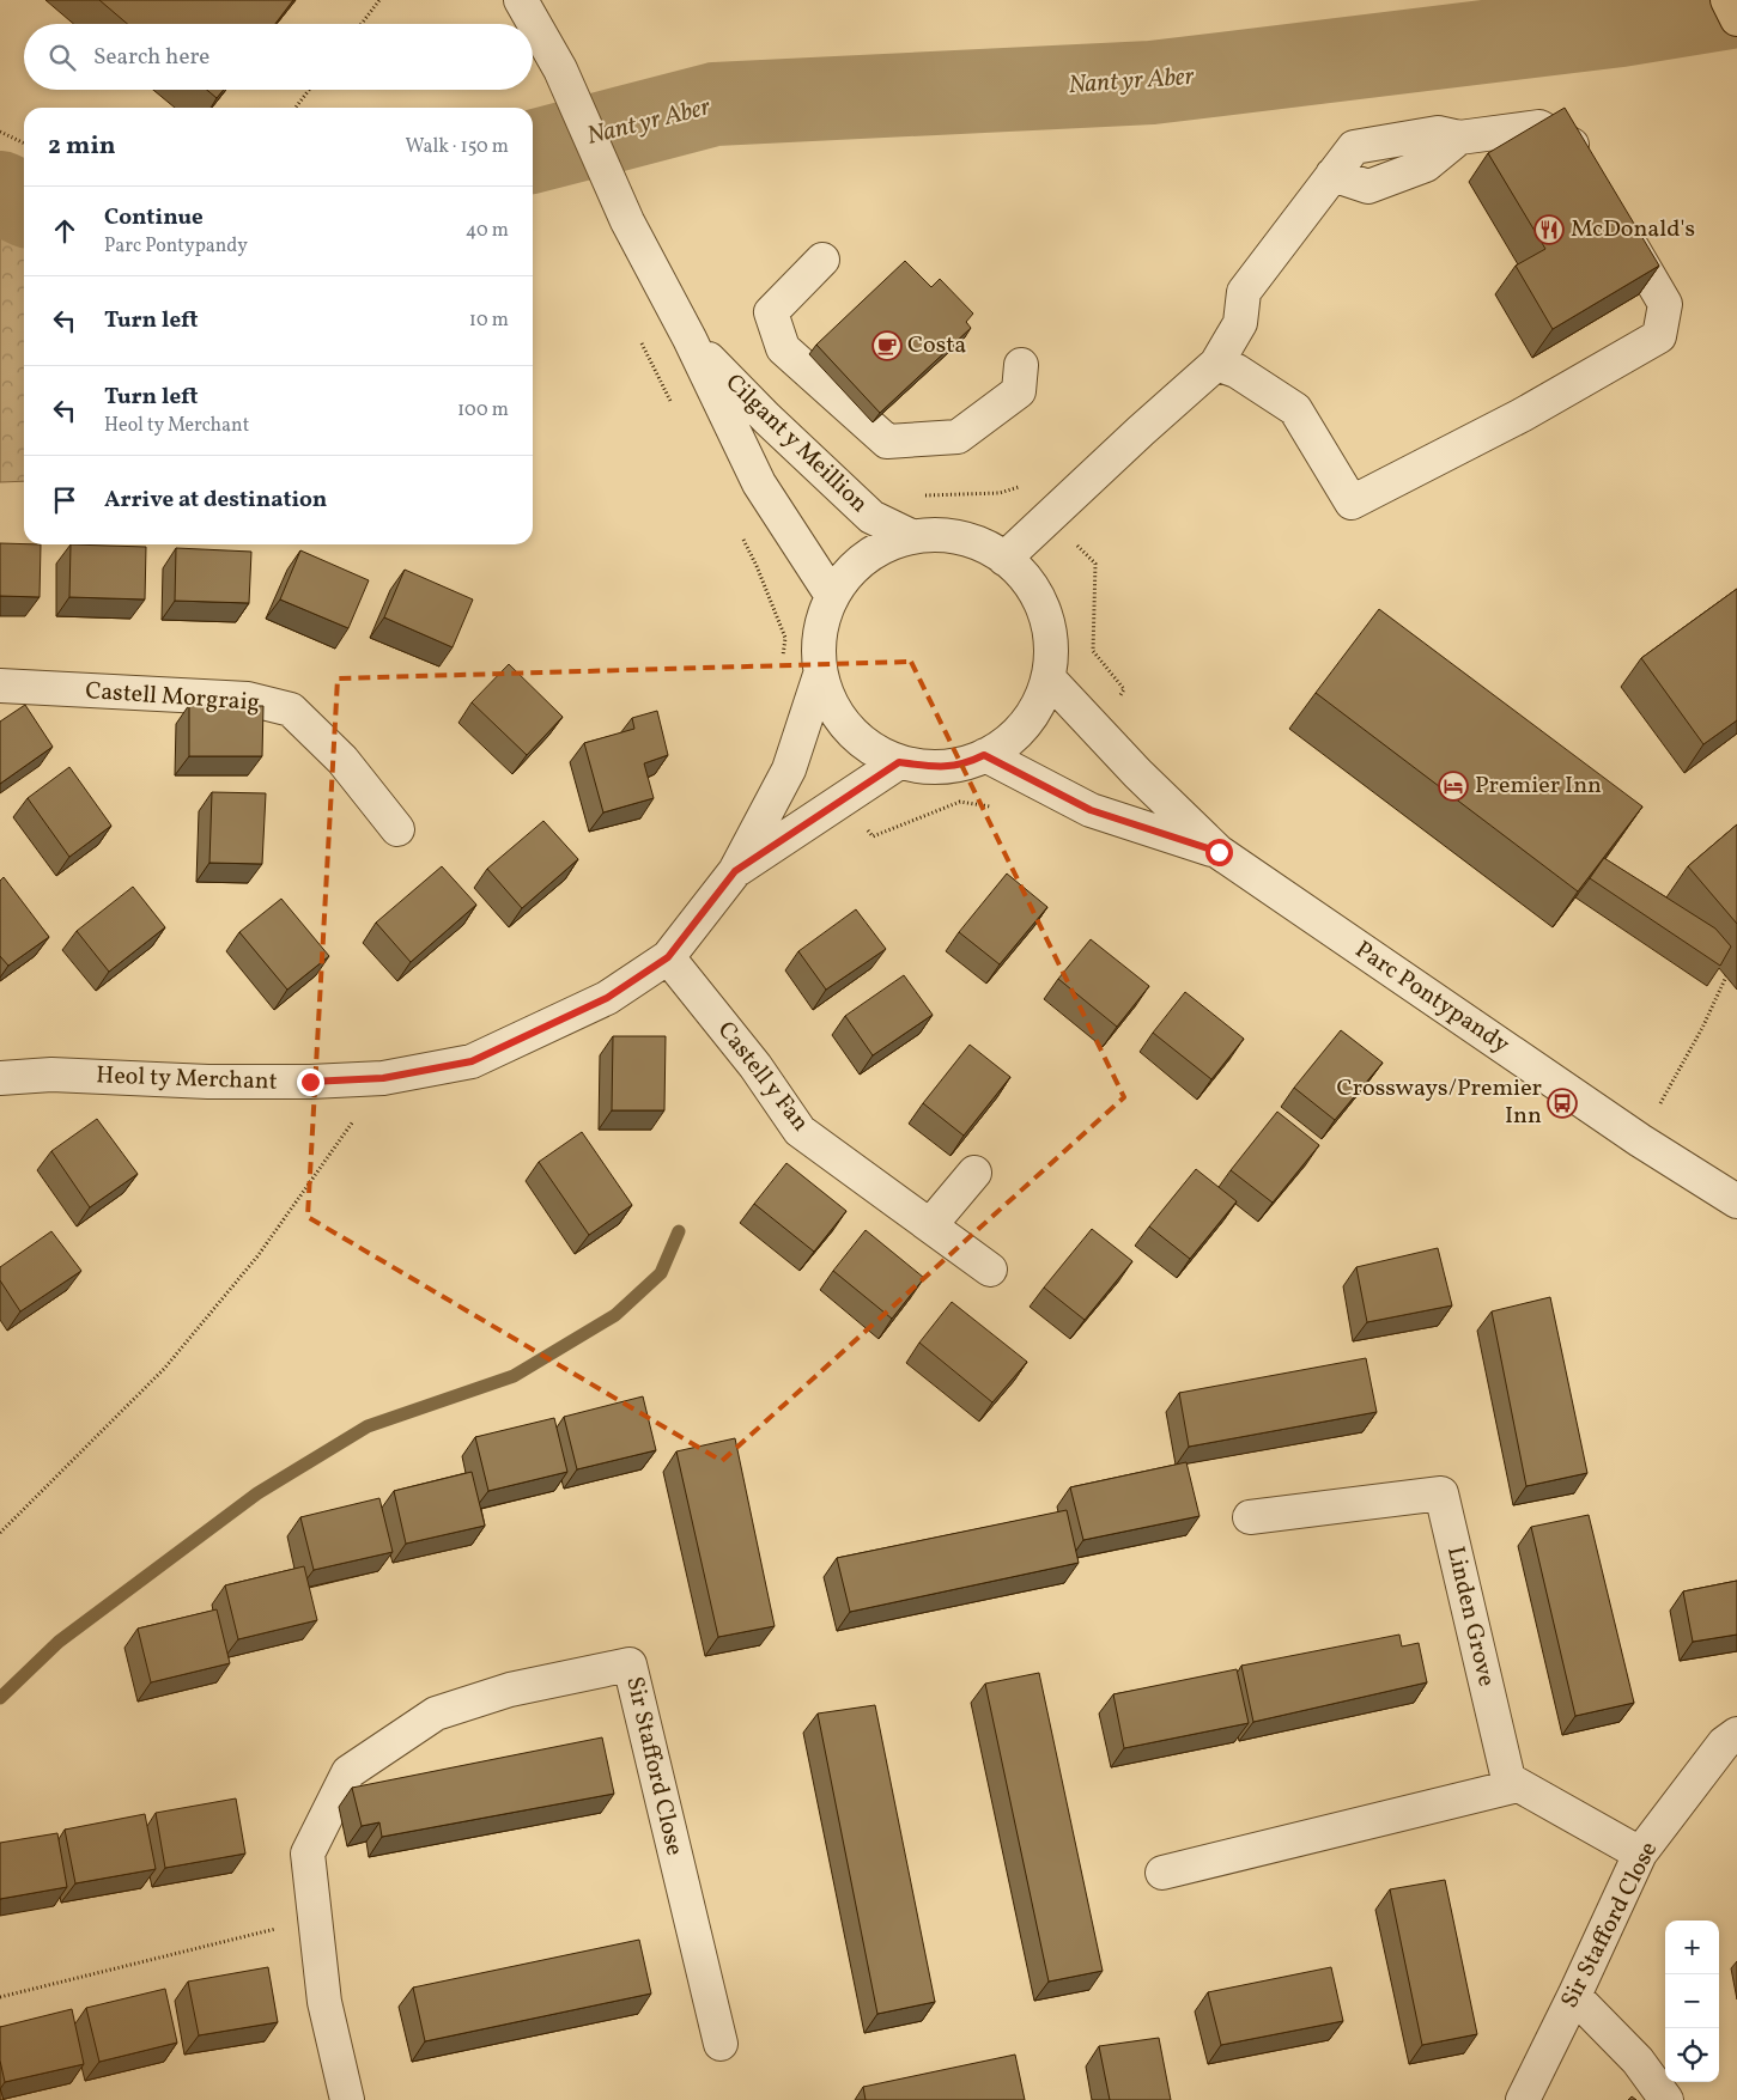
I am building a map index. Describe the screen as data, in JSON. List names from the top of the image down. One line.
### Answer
{"streets":{"street":["Cilgant y Meillion","Castell Morgraig","Parc Pontypandy","Castell y Fan","Heol ty Merchant","Linden Grove","Sir Stafford Close"]},"crossings":[["Castell y Fan","Heol ty Merchant"]],"water":["Nant yr Aber"],"places":{"restaurant":["McDonald's"],"cafe":["Costa"],"hotel":["Premier Inn"],"bus stop":["Crossways/Premier Inn"]},"page":{"search":"Search here","heading":["2 min","Walk · 150 m"],"list":[["Continue","Parc Pontypandy","40 m"],["Turn left","10 m"],["Turn left","Heol ty Merchant","100 m"],"Arrive at destination"],"map_buttons":["+","−"]}}
